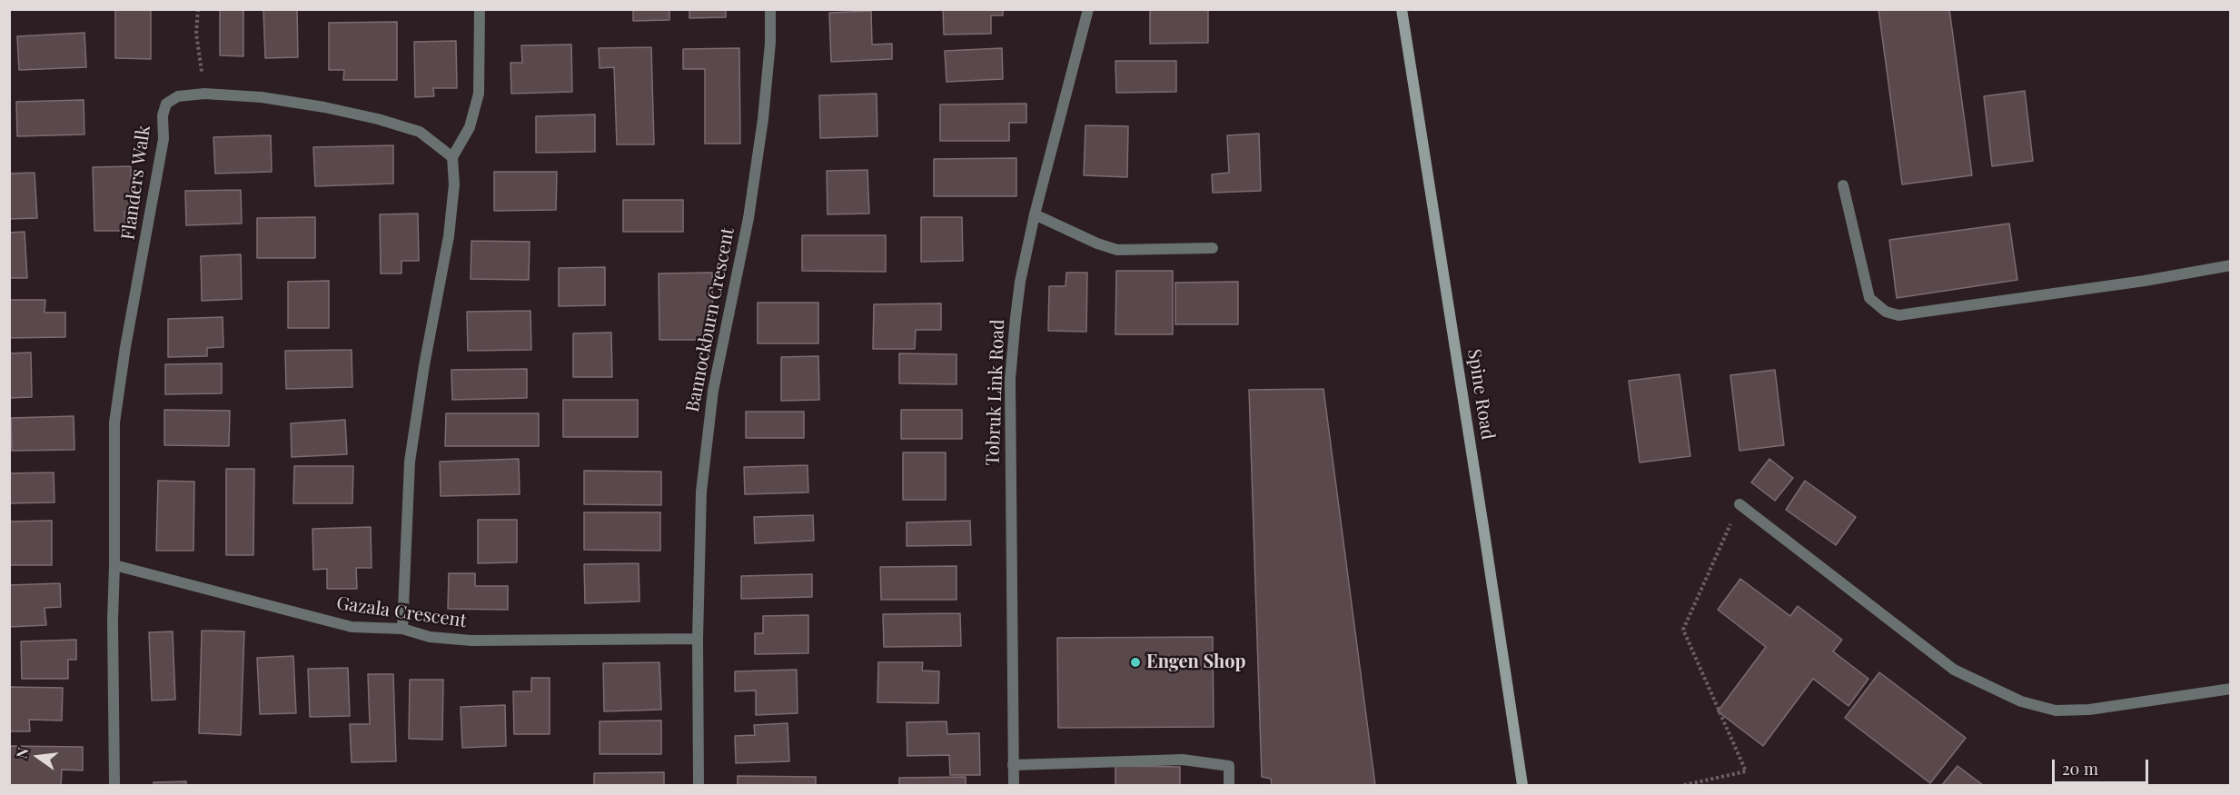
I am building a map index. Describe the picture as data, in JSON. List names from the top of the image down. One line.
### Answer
{"streets":{"main road":["Spine Road"],"street":["Flanders Walk","Bannockburn Crescent","Tobruk Link Road","Gazala Crescent"]},"crossings":[["Flanders Walk","Gazala Crescent"],["Bannockburn Crescent","Gazala Crescent"]],"places":["Engen Shop"],"scale_bar":"20 m","north":"left"}
